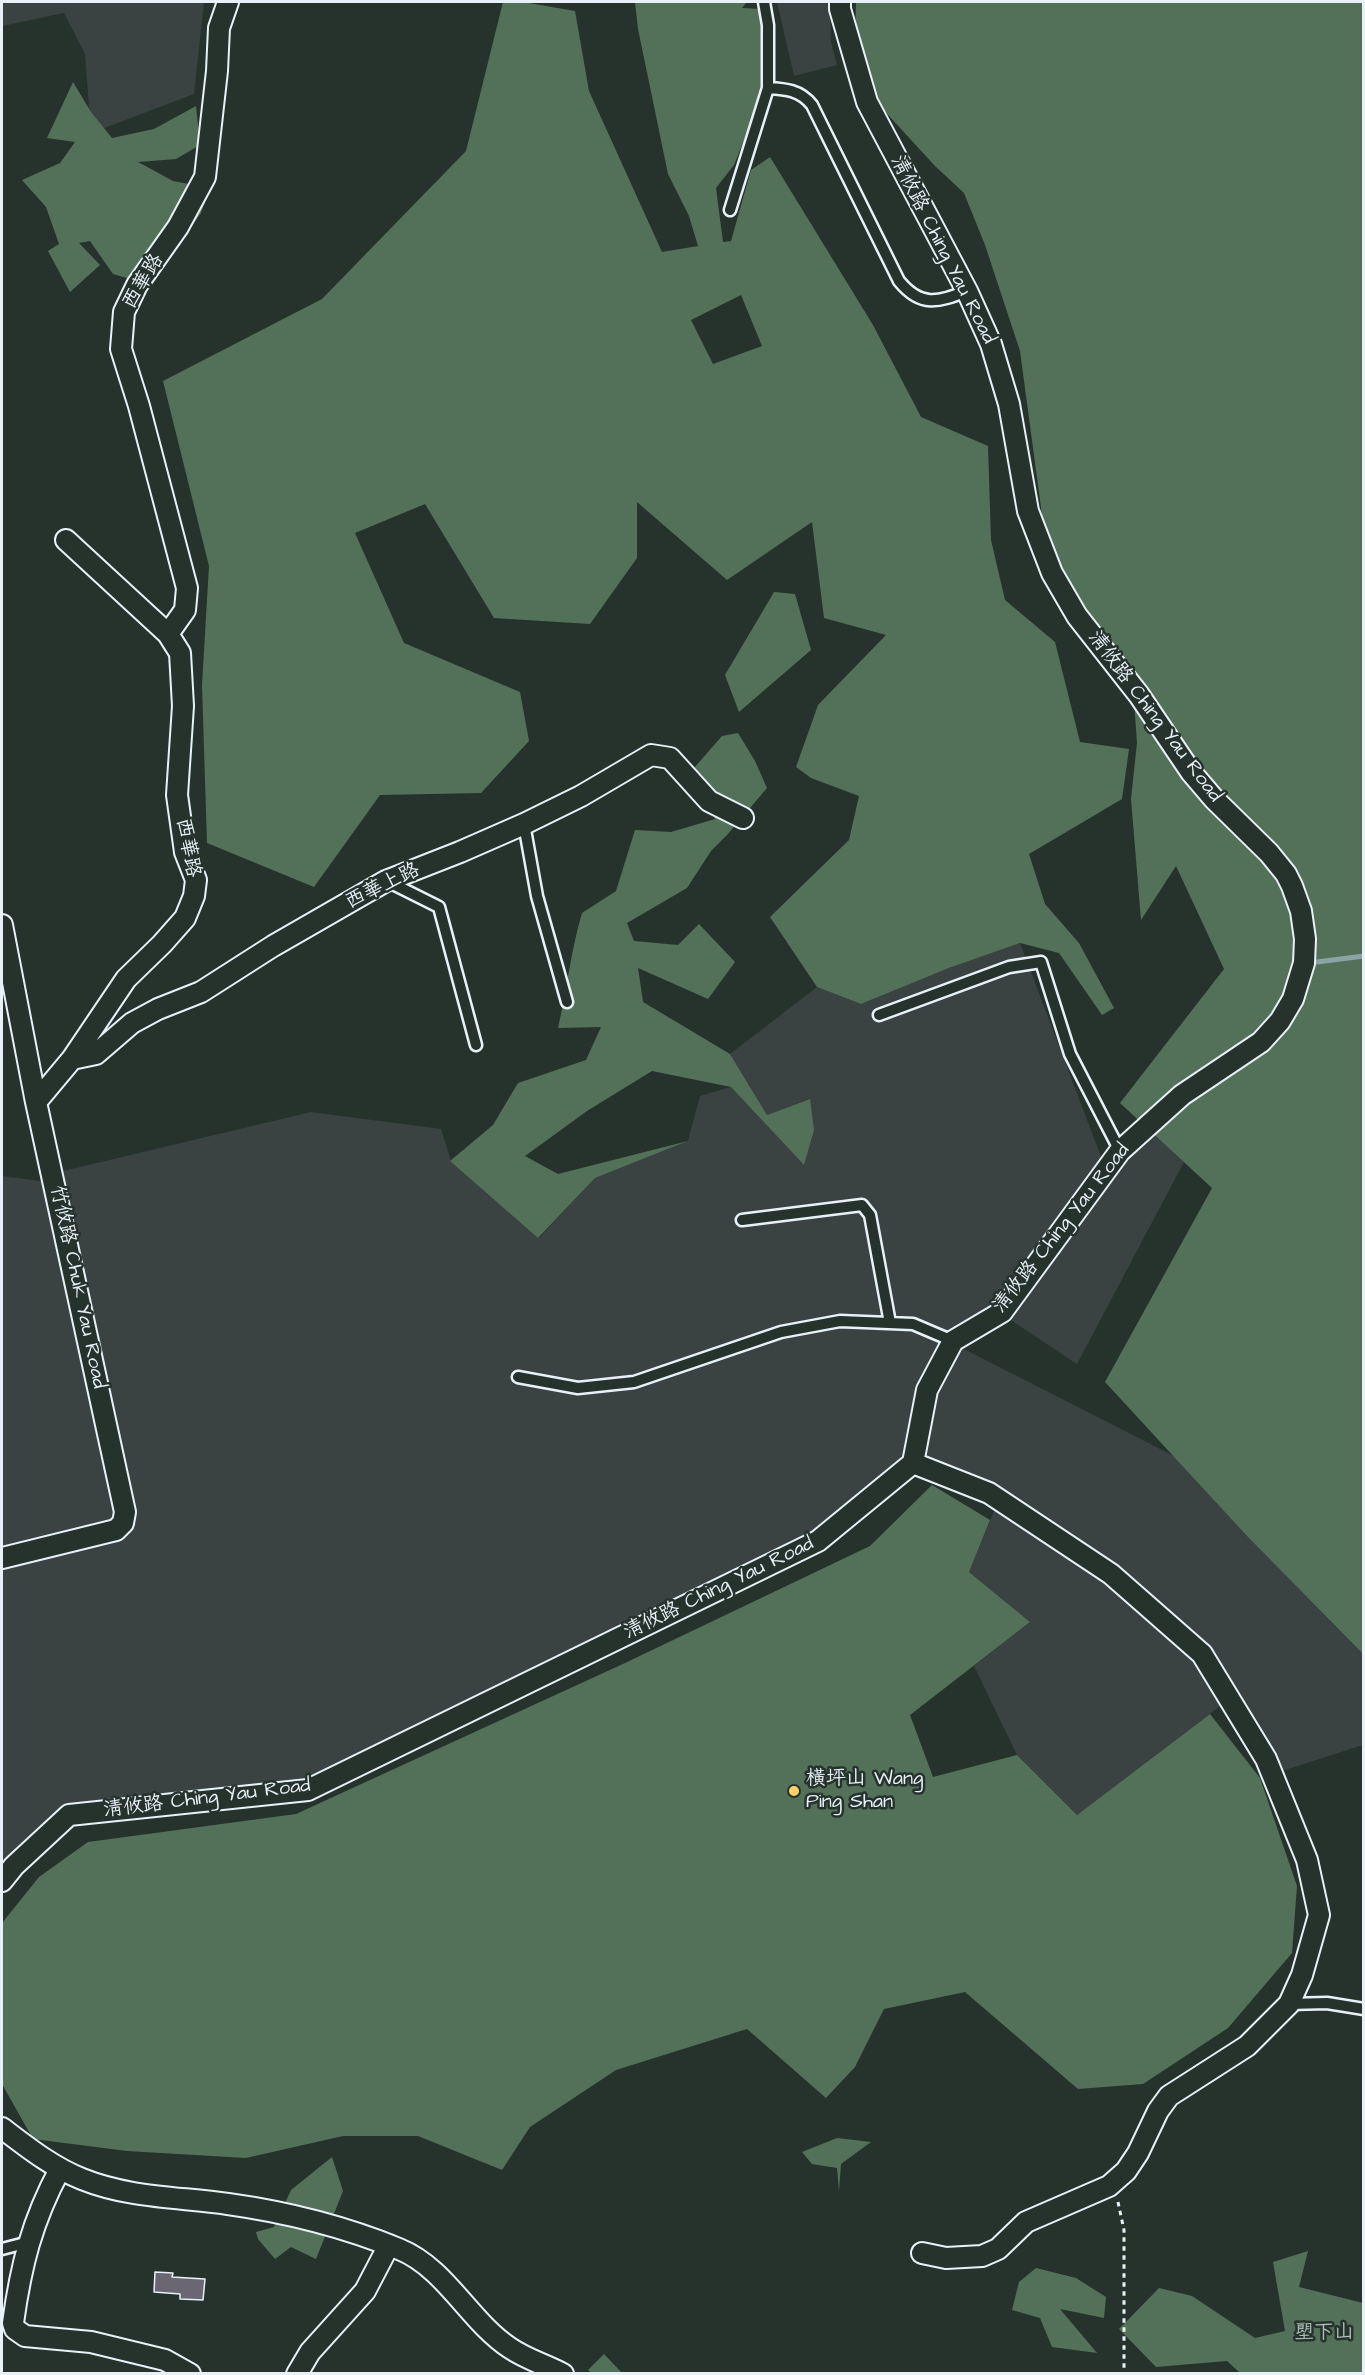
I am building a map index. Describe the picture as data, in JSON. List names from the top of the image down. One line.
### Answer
{"streets":{"street":["清攸路 Ching Yau Road","西華路","西華上路","竹攸路 Chuk Yau Road"]},"crossings":[["西華路","西華上路"]],"parks":["塱下山"],"places":["橫坪山 Wang Ping Shan"]}
